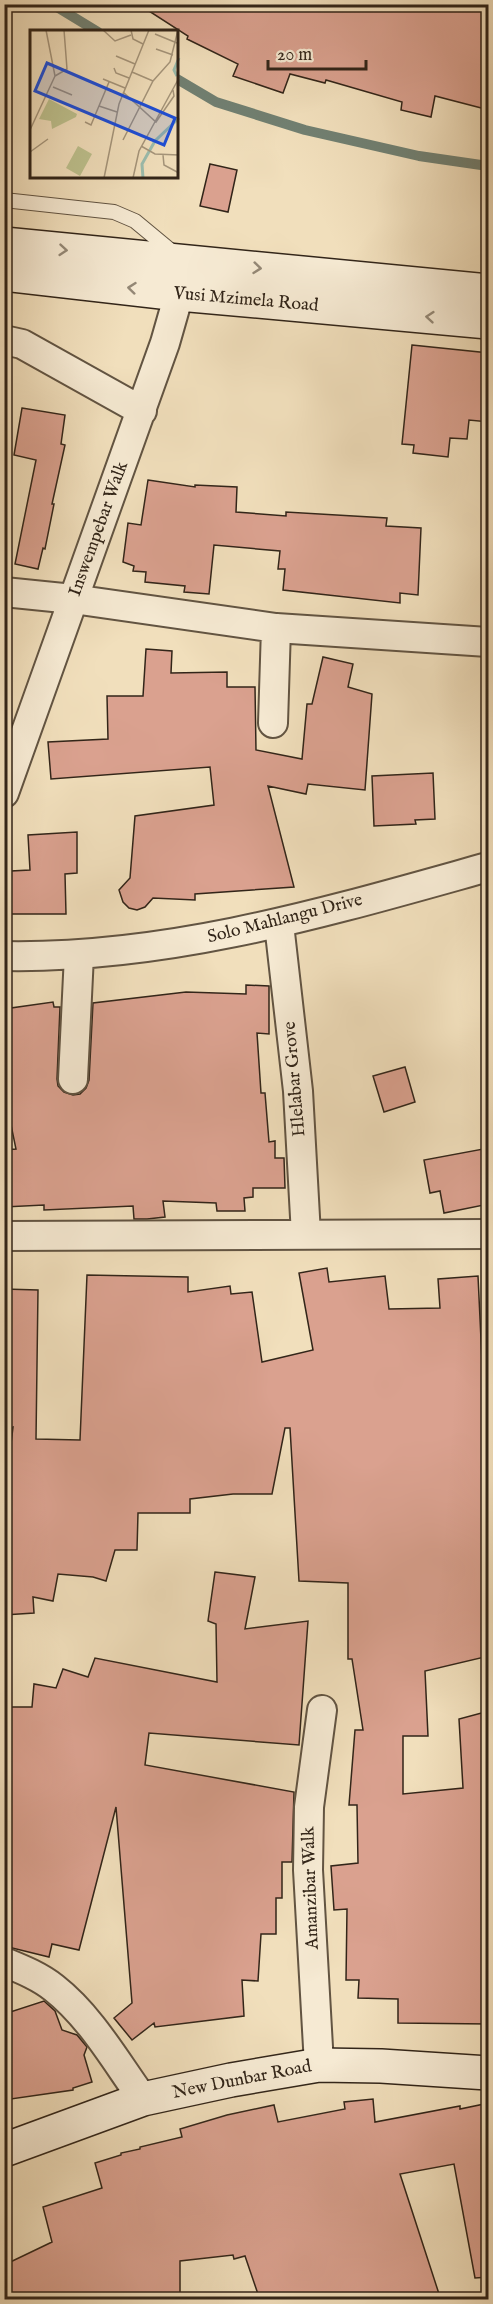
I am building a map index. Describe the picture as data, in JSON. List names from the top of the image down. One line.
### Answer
{"streets":{"main road":["Vusi Mzimela Road","New Dunbar Road"],"street":["Inswempebar Walk","Solo Mahlangu Drive","Hlelabar Grove","Amanzibar Walk"]},"crossings":[["Vusi Mzimela Road","Inswempebar Walk"],["Solo Mahlangu Drive","Hlelabar Grove"],["Amanzibar Walk","New Dunbar Road"]],"scale_bar":"20 m"}
